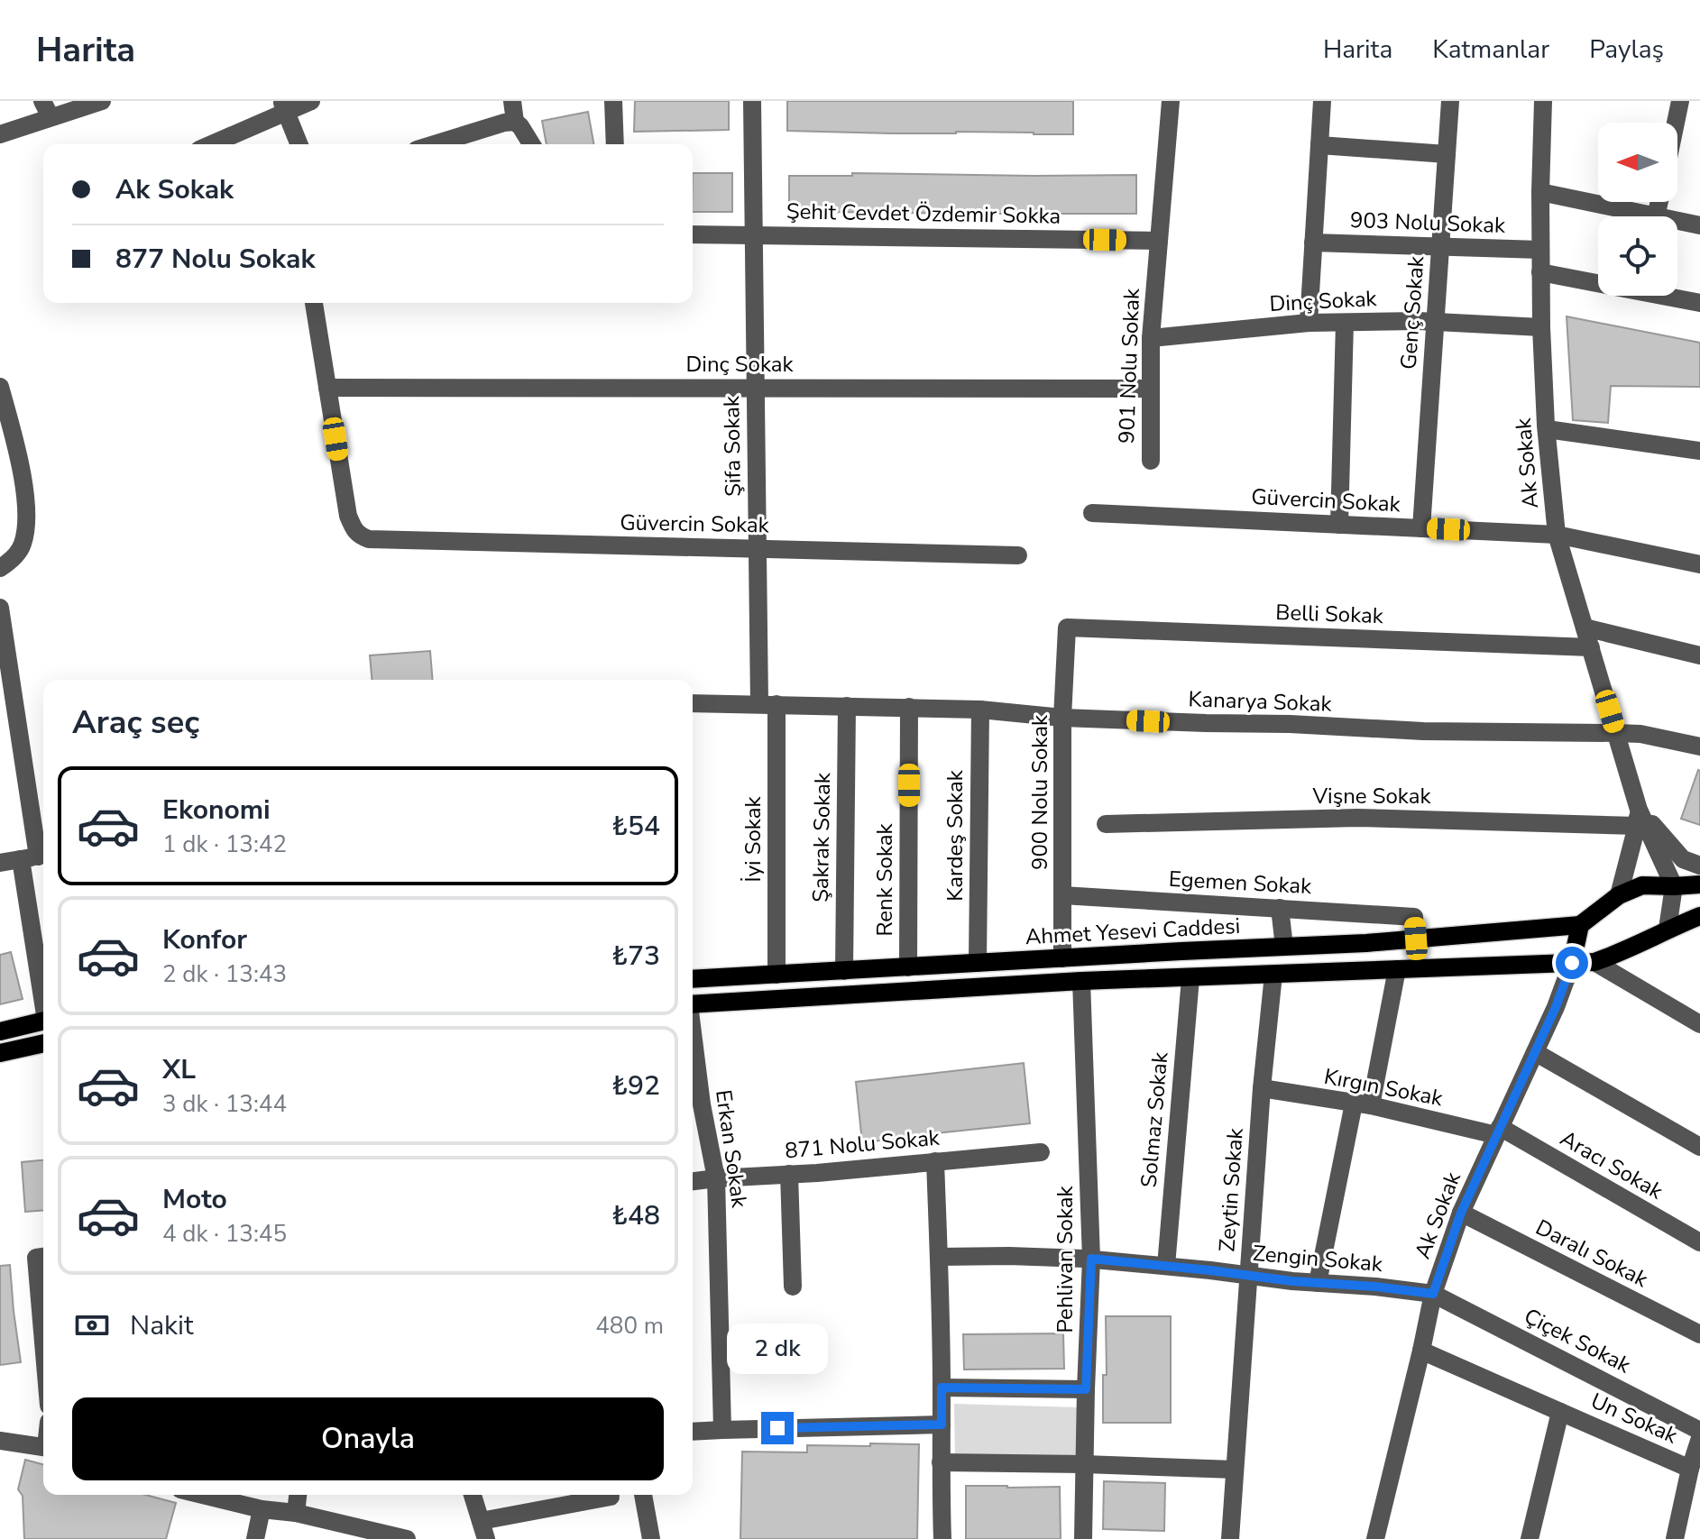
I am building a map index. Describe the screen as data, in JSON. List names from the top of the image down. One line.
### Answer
{"streets":{"main road":["Ahmet Yesevi Caddesi"],"street":["Şehit Cevdet Özdemir Sokka","903 Nolu Sokak","Dinç Sokak","Genç Sokak","901 Nolu Sokak","Şifa Sokak","Ak Sokak","Güvercin Sokak","Belli Sokak","Kanarya Sokak","900 Nolu Sokak","Vişne Sokak","Kardeş Sokak","Şakrak Sokak","İyi Sokak","Renk Sokak","Egemen Sokak","Kırgın Sokak","Solmaz Sokak","871 Nolu Sokak","Erkan Sokak","Aracı Sokak","Zeytin Sokak","Daralı Sokak","Zengin Sokak","Pehlivan Sokak","Çiçek Sokak","Un Sokak"]},"crossings":[["Şehit Cevdet Özdemir Sokka","901 Nolu Sokak"],["Şehit Cevdet Özdemir Sokka","Şifa Sokak"],["903 Nolu Sokak","Genç Sokak"],["903 Nolu Sokak","Ak Sokak"],["Dinç Sokak","Genç Sokak"],["Dinç Sokak","901 Nolu Sokak"],["Dinç Sokak","Şifa Sokak"],["Dinç Sokak","Ak Sokak"],["Dinç Sokak","Güvercin Sokak"],["Genç Sokak","Güvercin Sokak"],["Şifa Sokak","Güvercin Sokak"],["Şifa Sokak","Kanarya Sokak"],["Şifa Sokak","İyi Sokak"],["Ak Sokak","Güvercin Sokak"],["Ak Sokak","Belli Sokak"],["Ak Sokak","Kanarya Sokak"],["Ak Sokak","Vişne Sokak"],["Ak Sokak","Kırgın Sokak"],["Ak Sokak","Aracı Sokak"],["Ak Sokak","Daralı Sokak"],["Ak Sokak","Zengin Sokak"],["Ak Sokak","Çiçek Sokak"],["Belli Sokak","900 Nolu Sokak"],["Kanarya Sokak","900 Nolu Sokak"],["Kanarya Sokak","Kardeş Sokak"],["Kanarya Sokak","Şakrak Sokak"],["Kanarya Sokak","İyi Sokak"],["Kanarya Sokak","Renk Sokak"],["900 Nolu Sokak","Egemen Sokak"],["900 Nolu Sokak","Ahmet Yesevi Caddesi"],["Kardeş Sokak","Ahmet Yesevi Caddesi"],["Şakrak Sokak","Ahmet Yesevi Caddesi"],["İyi Sokak","Ahmet Yesevi Caddesi"],["Renk Sokak","Ahmet Yesevi Caddesi"],["Egemen Sokak","Ahmet Yesevi Caddesi"],["Kırgın Sokak","Aracı Sokak"],["Kırgın Sokak","Zeytin Sokak"],["Solmaz Sokak","Zengin Sokak"],["871 Nolu Sokak","Erkan Sokak"],["Zeytin Sokak","Zengin Sokak"],["Zengin Sokak","Pehlivan Sokak"],["Zengin Sokak","Çiçek Sokak"]],"north":"left","page":{"header":"Harita","nav":["Harita","Katmanlar","Paylaş"],"banner":["Ak Sokak","877 Nolu Sokak"],"heading":"Araç seç","list":[{"name":"Ekonomi","note":"1 dk · 13:42","value":"₺54"},{"name":"Konfor","note":"2 dk · 13:43","value":"₺73"},{"name":"XL","note":"3 dk · 13:44","value":"₺92"},{"name":"Moto","note":"4 dk · 13:45","value":"₺48"}],"pay":["Nakit","480 m"],"bubble":"2 dk","buttons":"Onayla"}}
